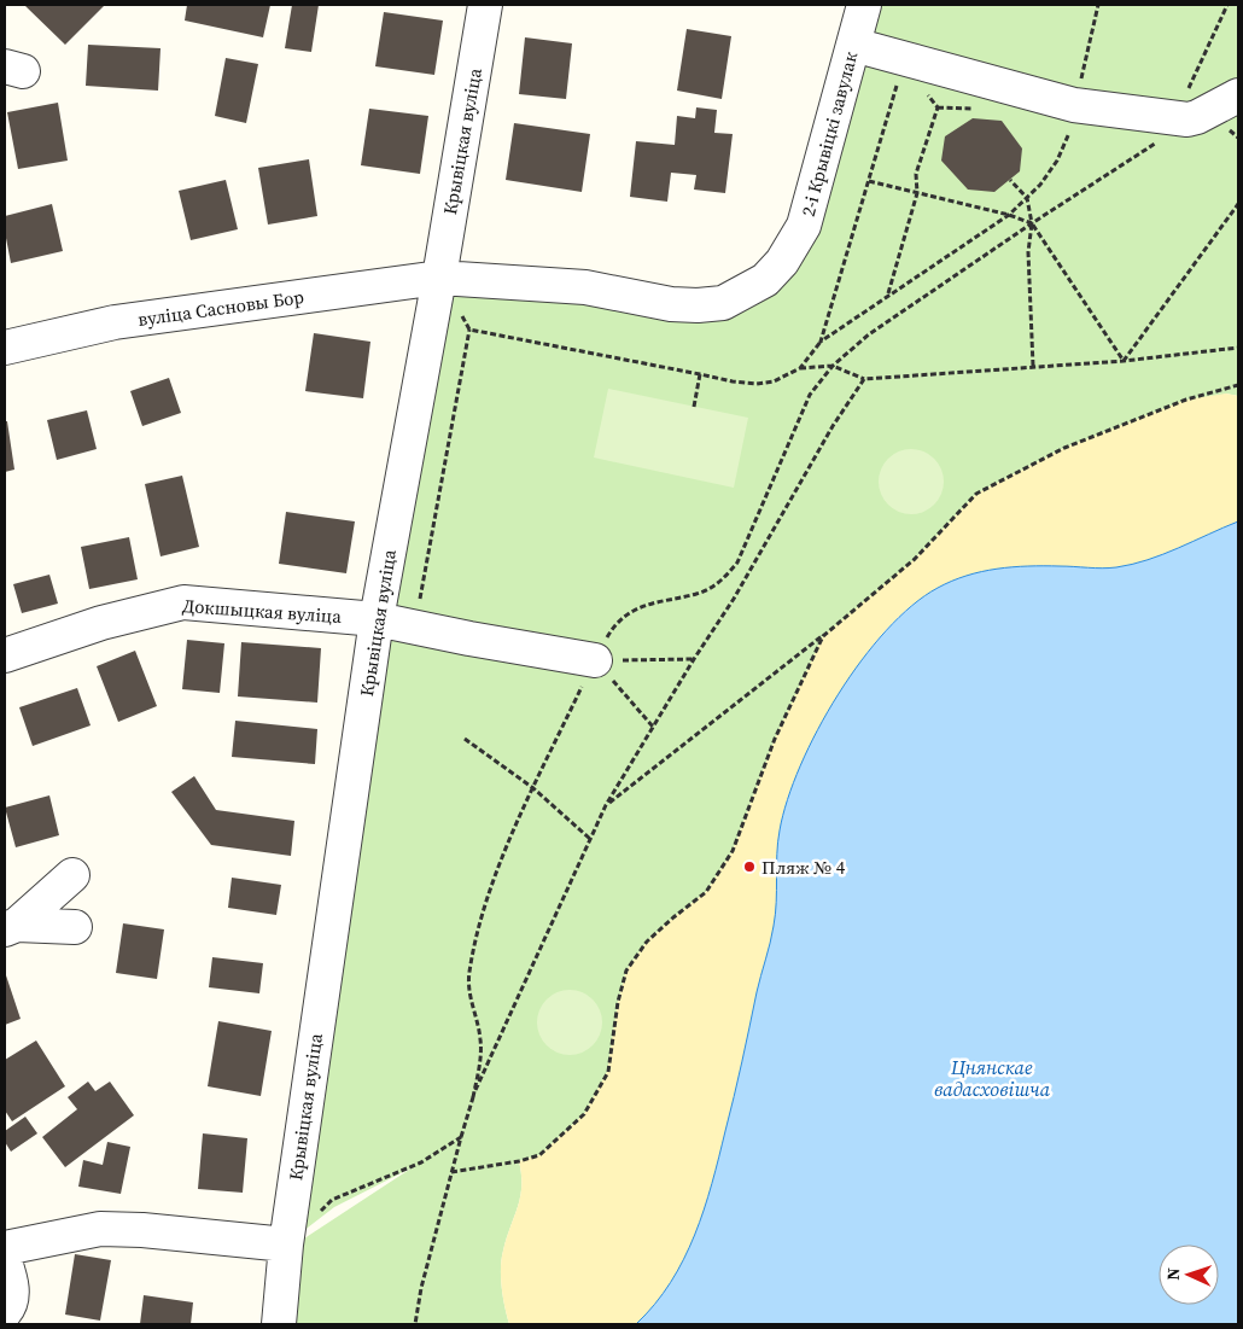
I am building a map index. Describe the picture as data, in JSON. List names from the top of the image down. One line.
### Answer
{"streets":{"street":["2-і Крывіцкі завулак","Крывіцкая вуліца","вуліца Сасновы Бор","Докшыцкая вуліца"]},"crossings":[["2-і Крывіцкі завулак","Крывіцкая вуліца"],["2-і Крывіцкі завулак","вуліца Сасновы Бор"],["Крывіцкая вуліца","вуліца Сасновы Бор"],["Крывіцкая вуліца","Докшыцкая вуліца"]],"water":["Цнянскае вадасховішча"],"places":["Пляж № 4"],"north":"left"}
